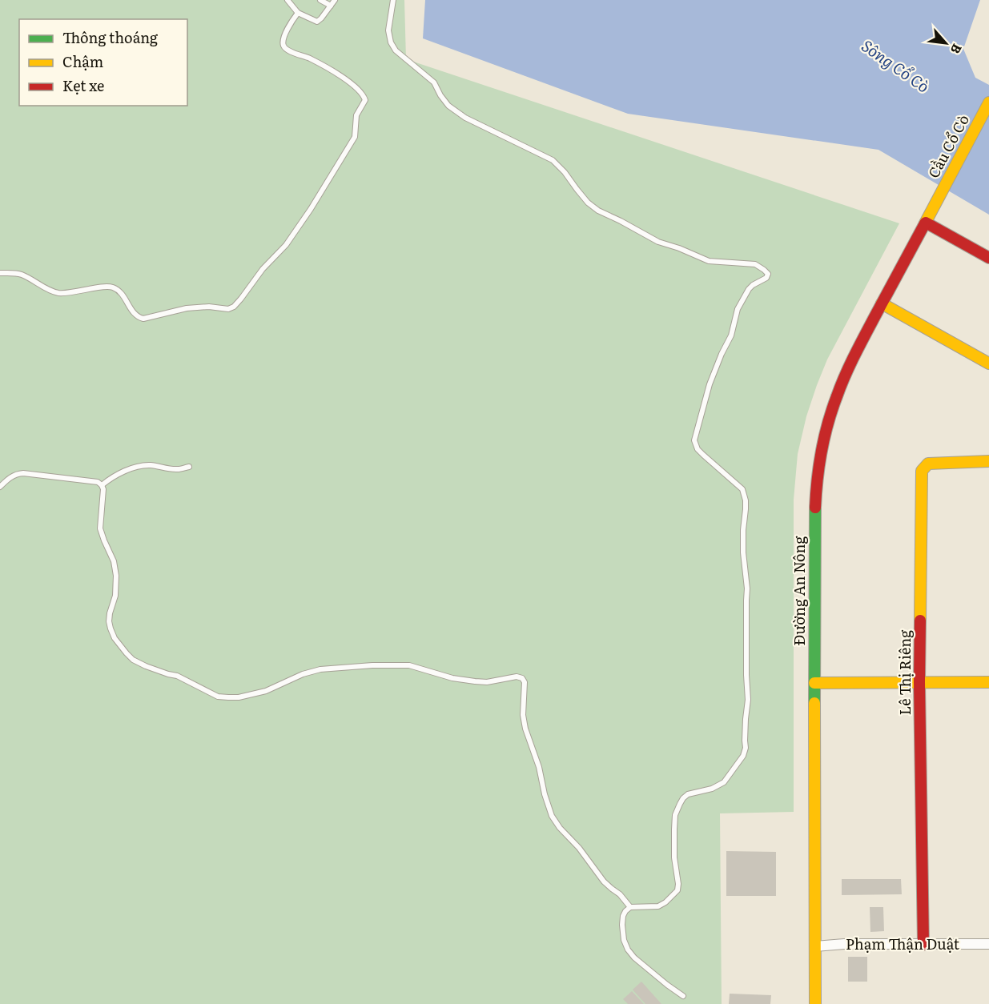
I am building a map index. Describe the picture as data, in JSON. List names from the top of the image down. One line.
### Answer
{"streets":{"main road":["Cầu Cổ Cò","Đường An Nông","Lê Thị Riêng"],"street":["Phạm Thận Duật"]},"crossings":[["Cầu Cổ Cò","Đường An Nông"],["Đường An Nông","Phạm Thận Duật"],["Lê Thị Riêng","Phạm Thận Duật"]],"water":["Sông Cổ Cò"],"legend":["Thông thoáng","Chậm","Kẹt xe"],"north":"bottom right"}
